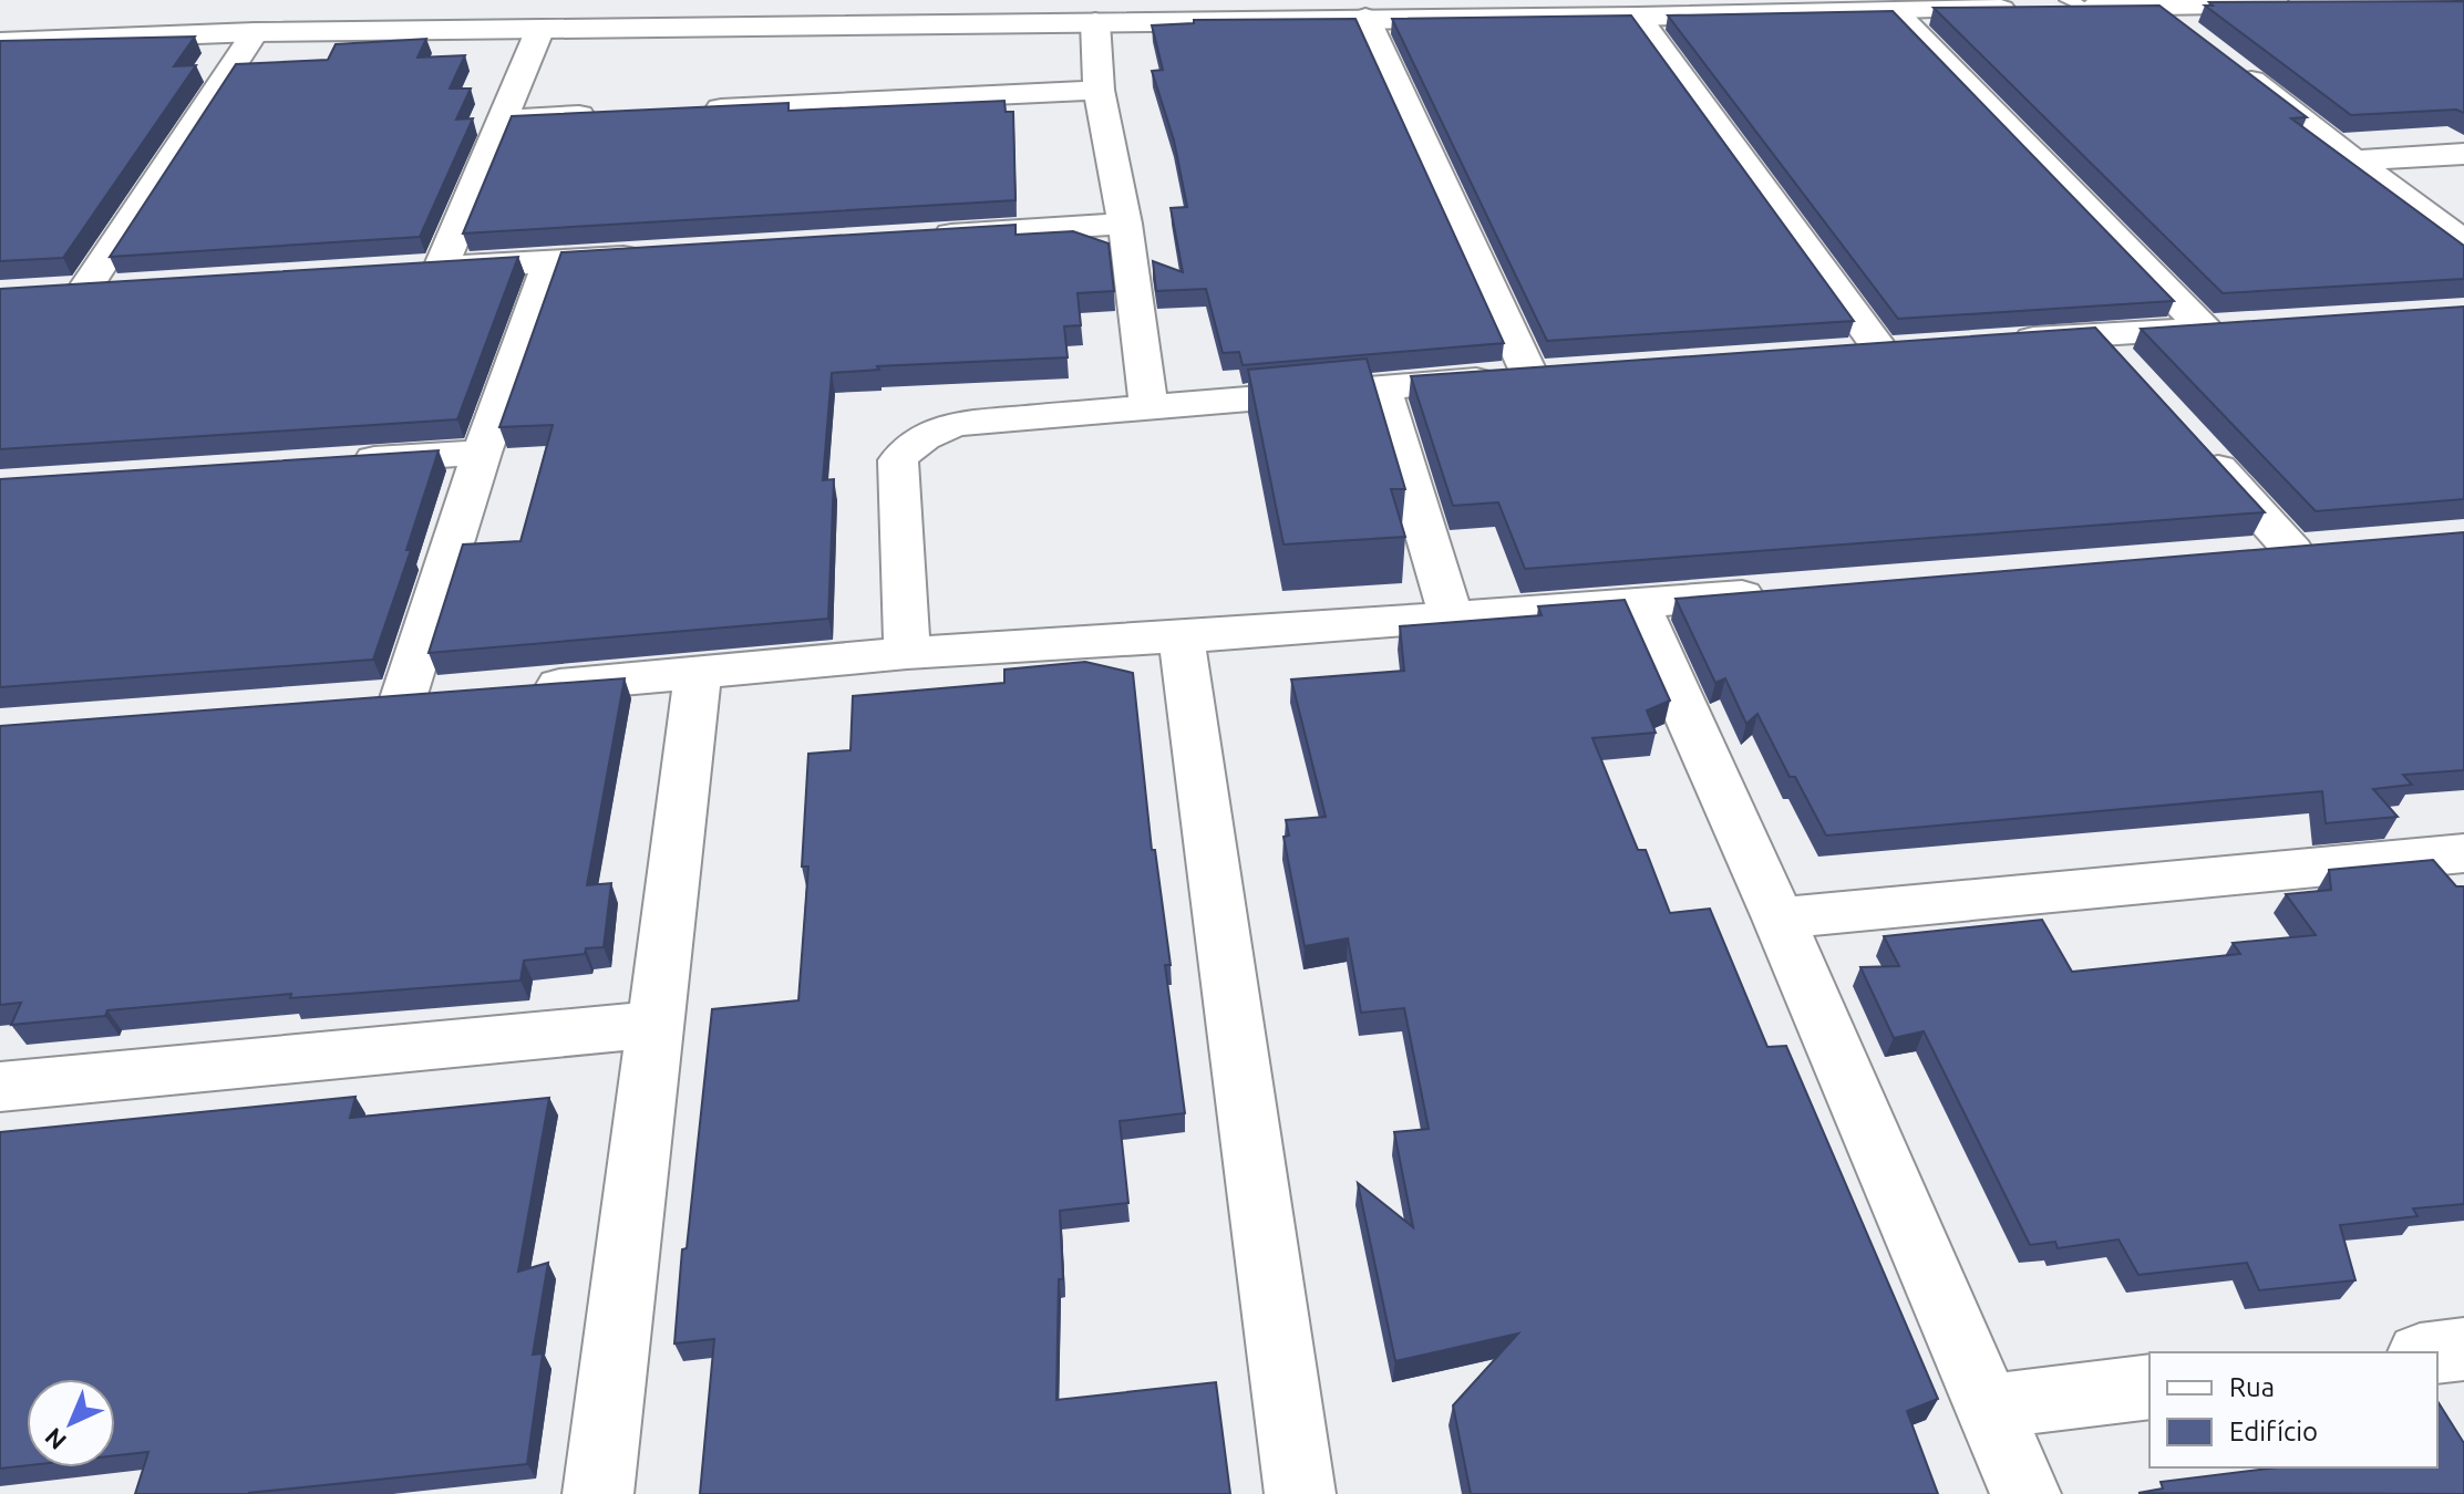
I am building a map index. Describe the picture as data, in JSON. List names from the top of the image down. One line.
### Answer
{"legend":["Rua","Edifício"],"north":"bottom left"}
